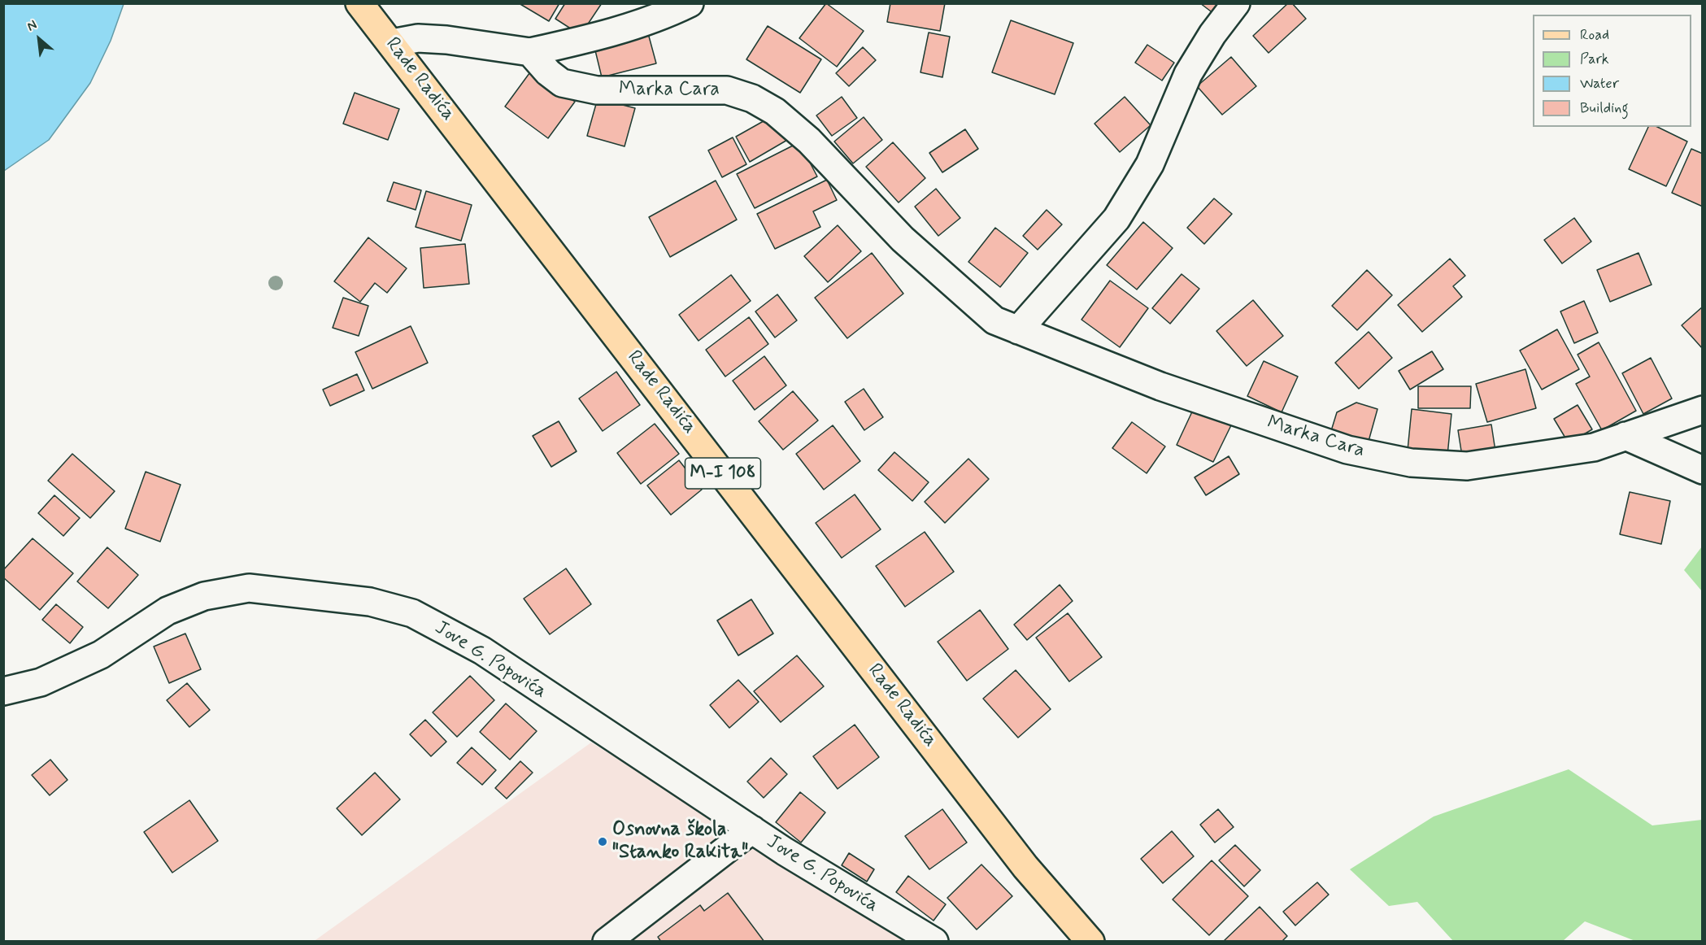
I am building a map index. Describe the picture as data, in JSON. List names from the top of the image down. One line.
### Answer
{"streets":{"main road":["Rade Radića","M-I 108"],"street":["Marka Cara","Jove G. Popovića"]},"places":["Osnovna škola \"Stanko Rakita\""],"legend":["Road","Park","Water","Building"],"north":"top left"}
